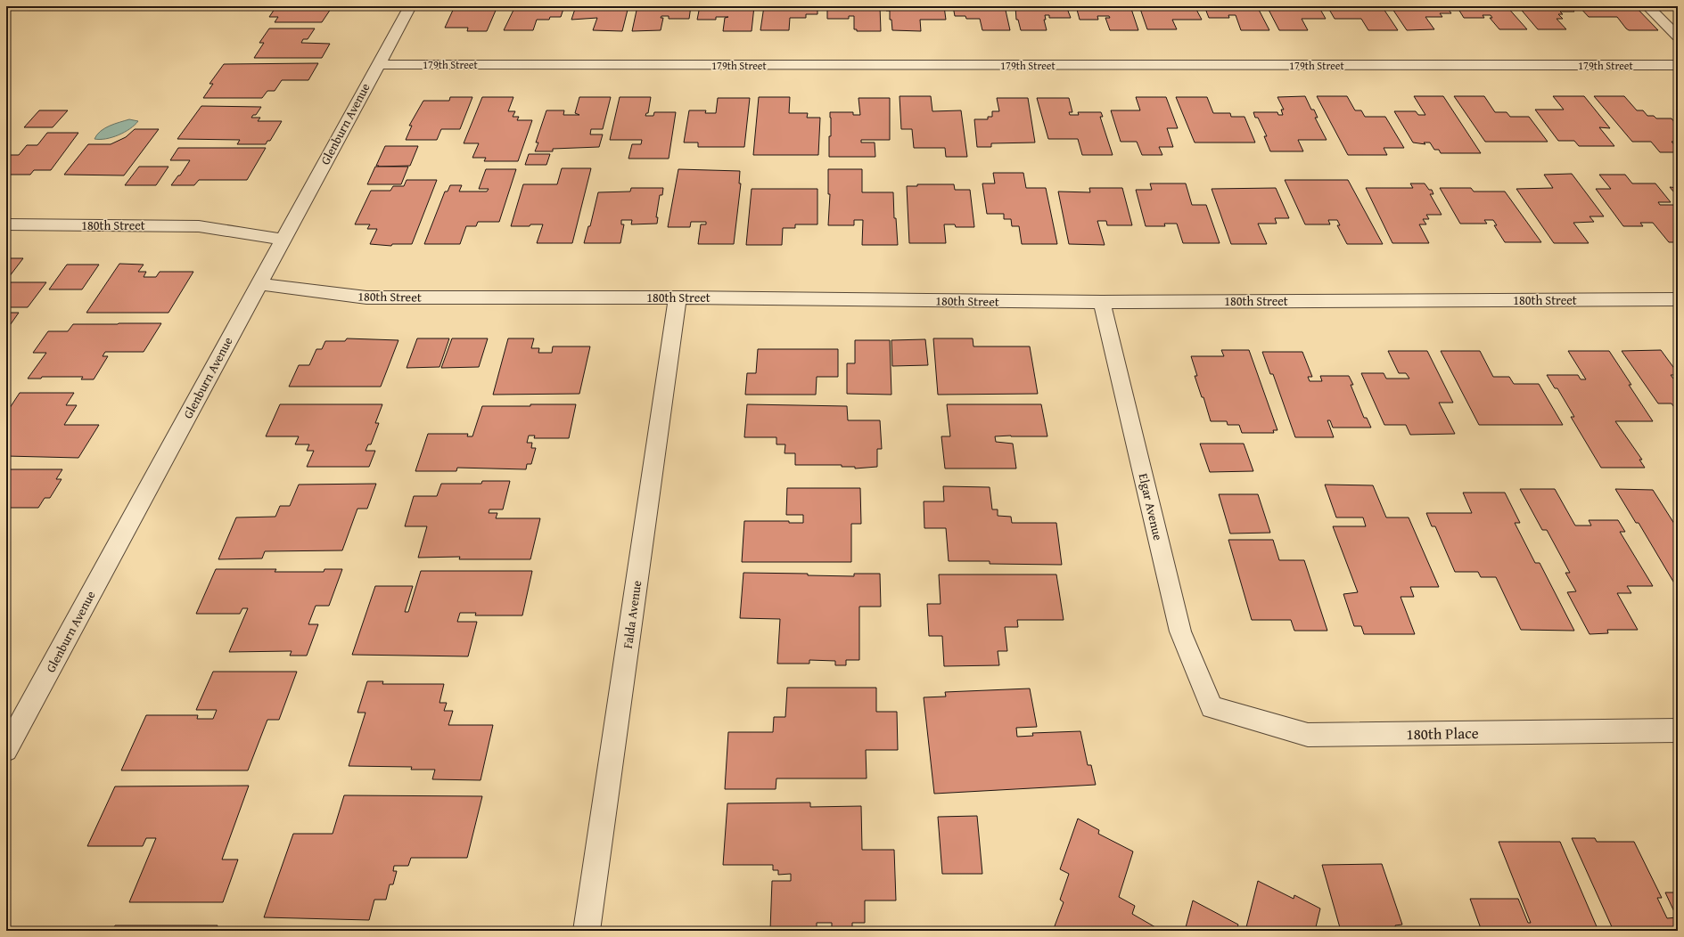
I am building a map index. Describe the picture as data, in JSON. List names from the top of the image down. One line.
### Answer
{"streets":{"street":["179th Street","Glenburn Avenue","180th Street","Elgar Avenue","Falda Avenue","180th Place"]},"crossings":[["179th Street","Glenburn Avenue"],["Glenburn Avenue","180th Street"],["180th Street","Elgar Avenue"],["180th Street","Falda Avenue"],["Elgar Avenue","180th Place"]]}
